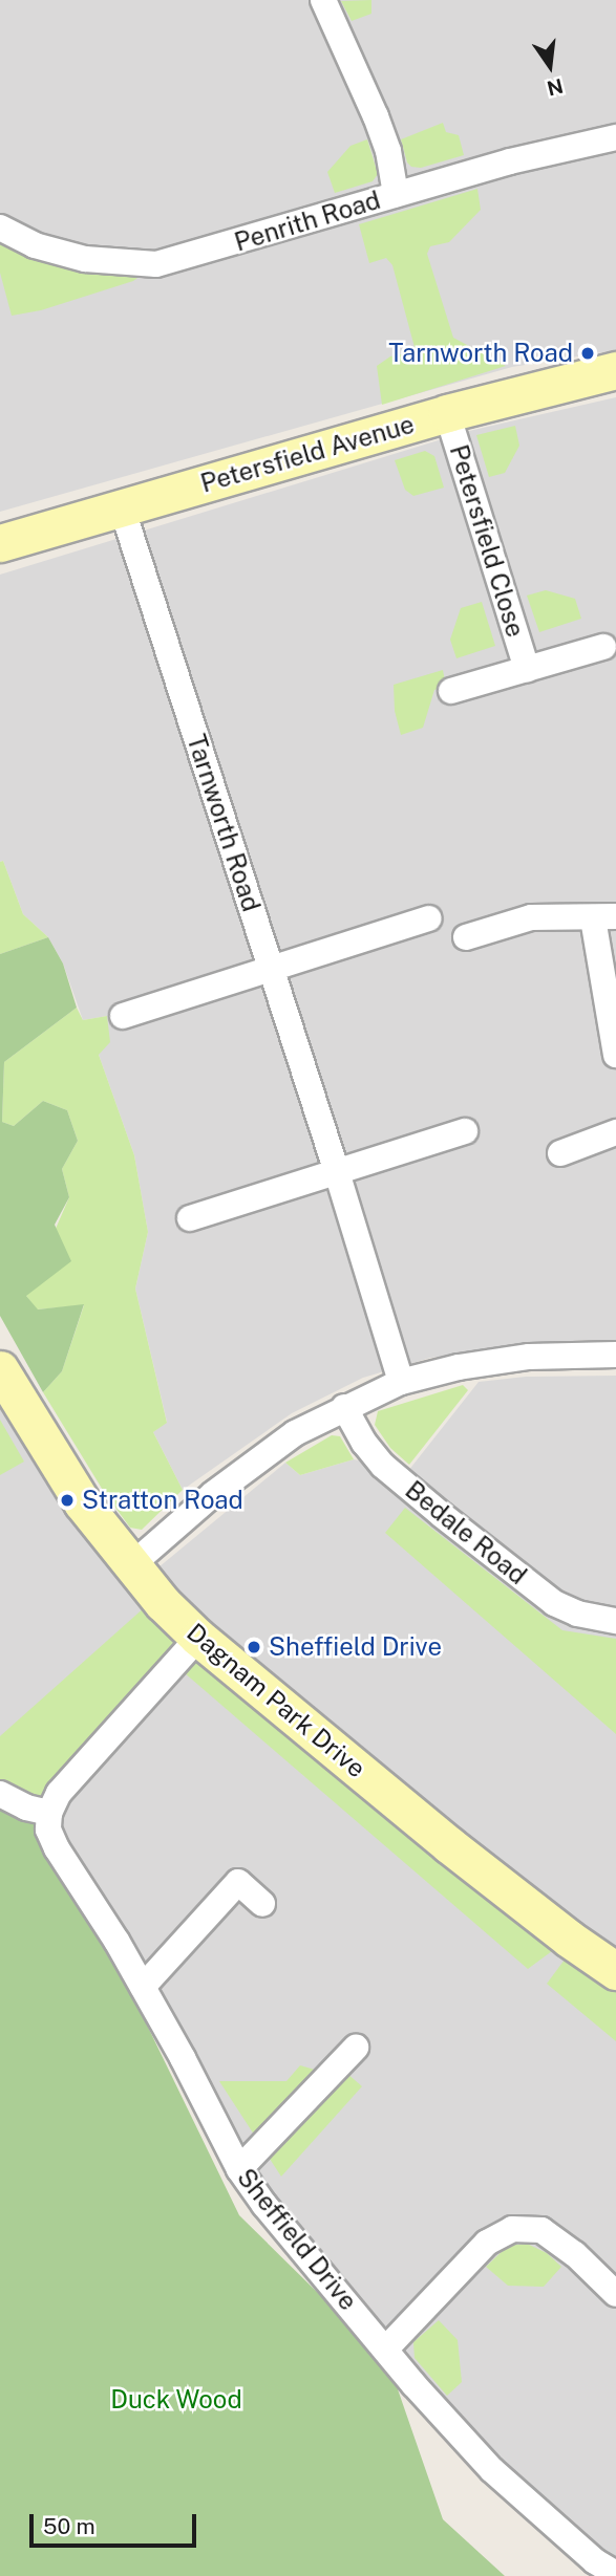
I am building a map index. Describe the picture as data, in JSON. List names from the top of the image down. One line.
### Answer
{"streets":{"street":["Penrith Road","Petersfield Avenue","Petersfield Close","Tarnworth Road","Bedale Road","Dagnam Park Drive","Sheffield Drive"]},"crossings":[["Petersfield Avenue","Petersfield Close"],["Petersfield Avenue","Tarnworth Road"]],"parks":["Duck Wood"],"places":["Tarnworth Road","Stratton Road","Sheffield Drive"],"scale_bar":"50 m","north":"bottom"}
